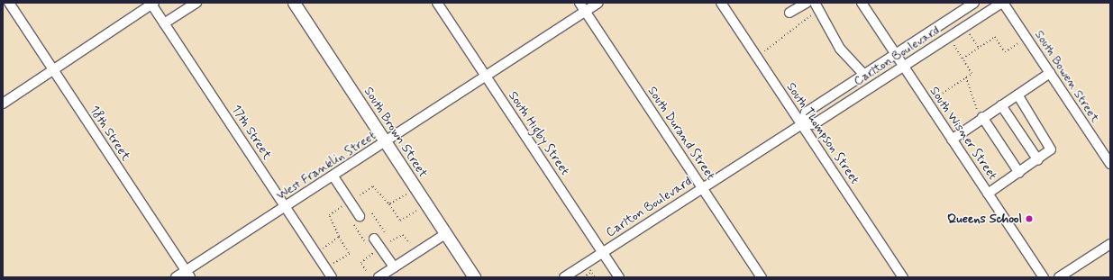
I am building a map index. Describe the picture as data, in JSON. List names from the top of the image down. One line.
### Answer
{"streets":{"main road":["South Brown Street"],"street":["Carlton Boulevard","South Bowen Street","17th Street","18th Street","South Higby Street","South Durand Street","South Thompson Street","South Wisner Street","West Franklin Street"]},"crossings":[["Carlton Boulevard","South Bowen Street"],["Carlton Boulevard","South Higby Street"],["Carlton Boulevard","South Durand Street"],["Carlton Boulevard","South Thompson Street"],["Carlton Boulevard","South Wisner Street"],["17th Street","West Franklin Street"],["South Brown Street","West Franklin Street"],["18th Street","West Franklin Street"],["South Higby Street","West Franklin Street"],["South Durand Street","West Franklin Street"]],"places":["Queens School"]}
